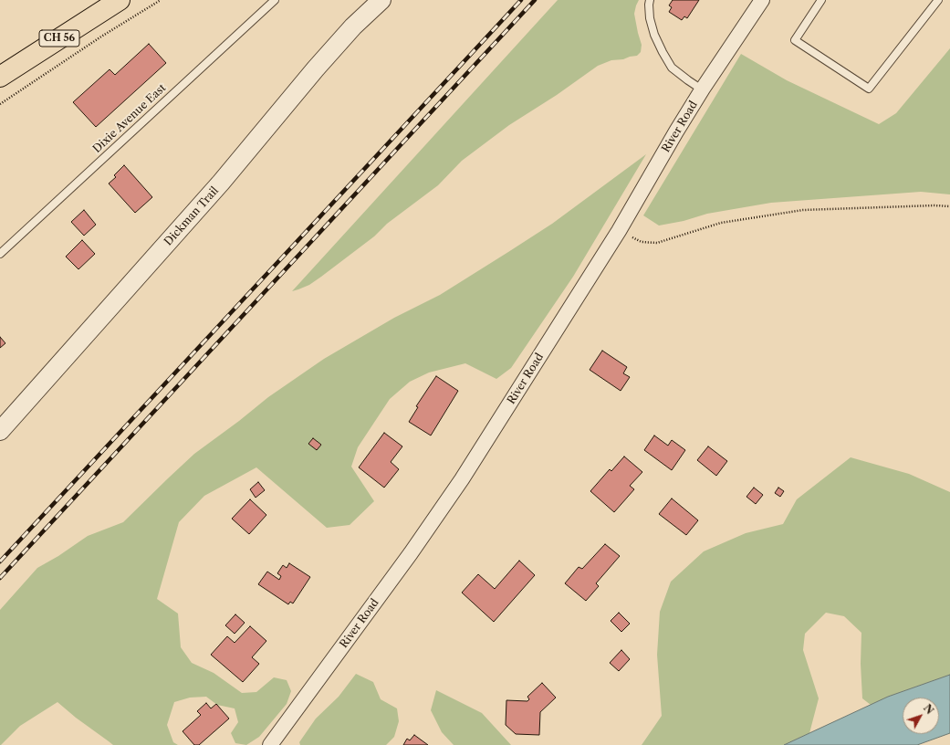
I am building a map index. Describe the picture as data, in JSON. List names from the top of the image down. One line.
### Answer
{"streets":{"main road":["CH 56"],"street":["River Road","Dickman Trail"],"lane":["Dixie Avenue East"]},"north":"top right"}
